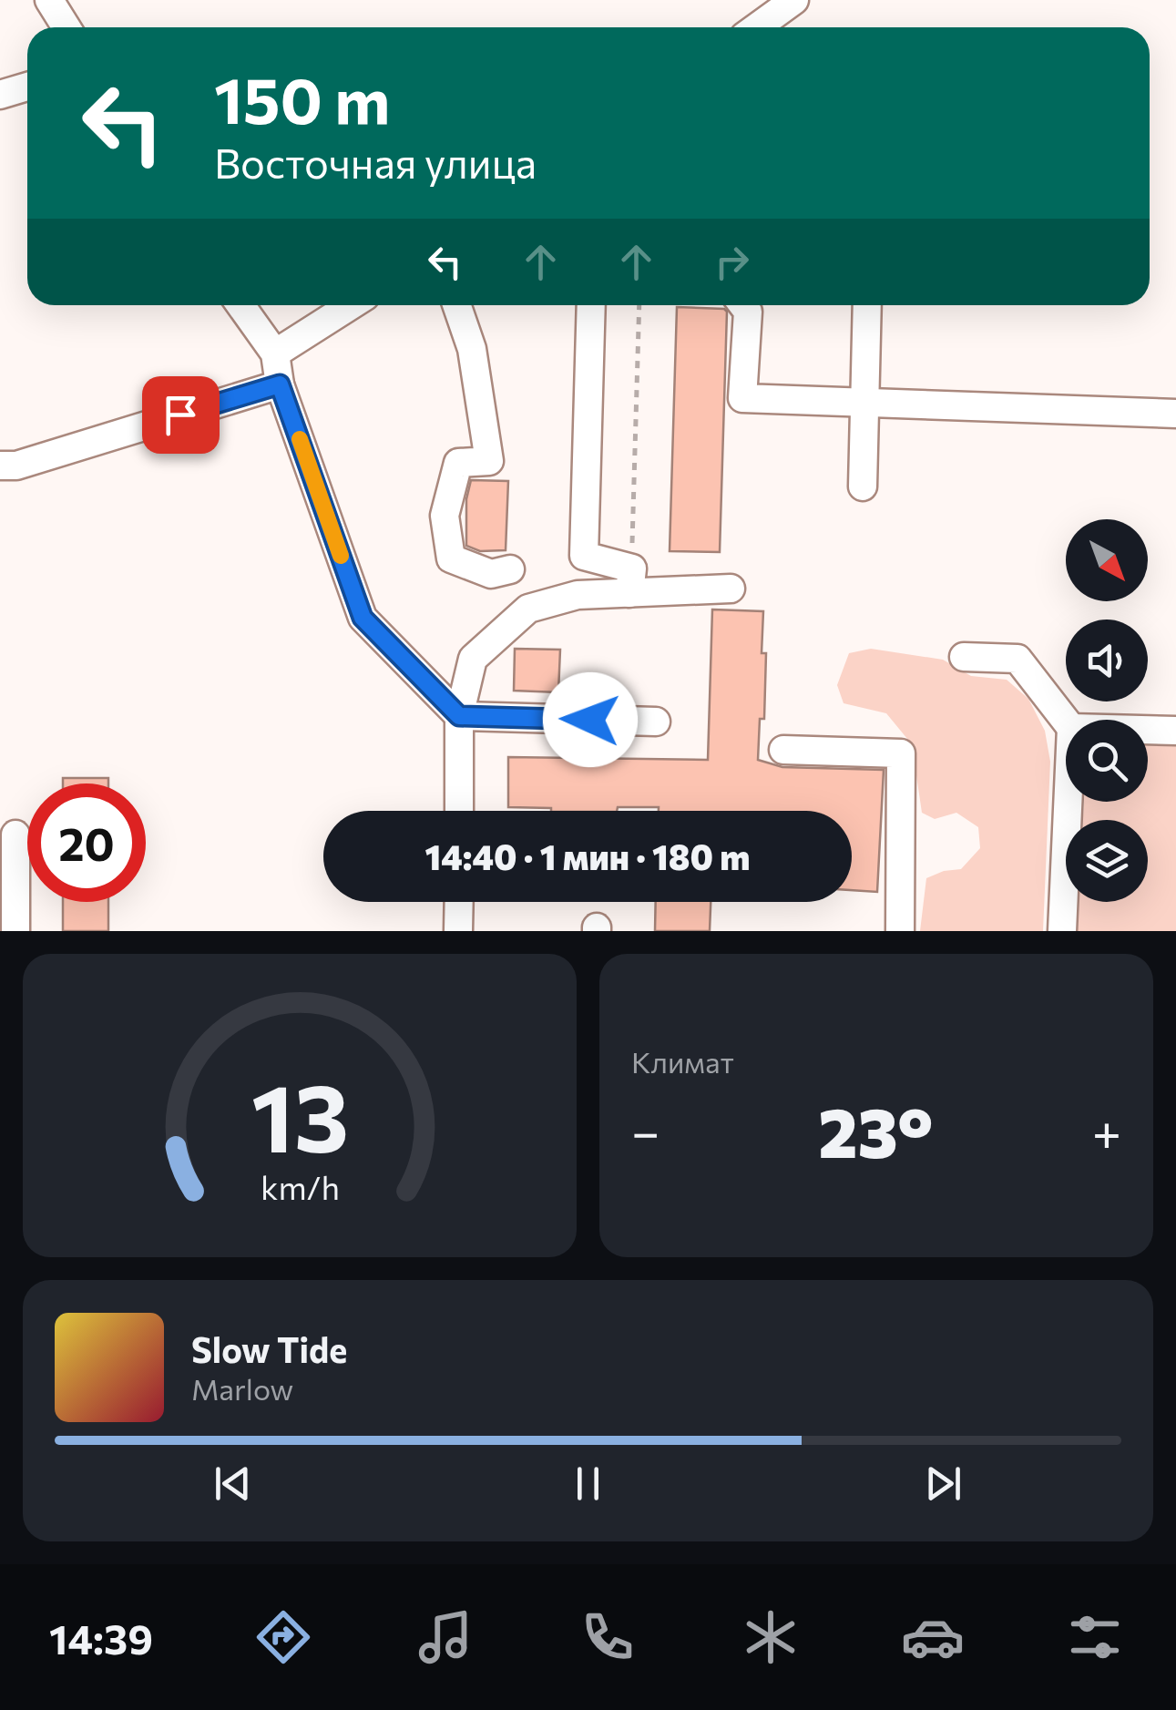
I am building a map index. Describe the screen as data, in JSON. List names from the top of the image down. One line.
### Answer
{"north":"bottom right","page":{"turn":["150 m","Восточная улица"],"limit":"20","trip":"14:40 · 1 мин · 180 m","tile":"Климат","heat":["−","23°","+"],"song":["Slow Tide","Marlow"],"tabs":"14:39","gauge":["13","km/h"]}}
